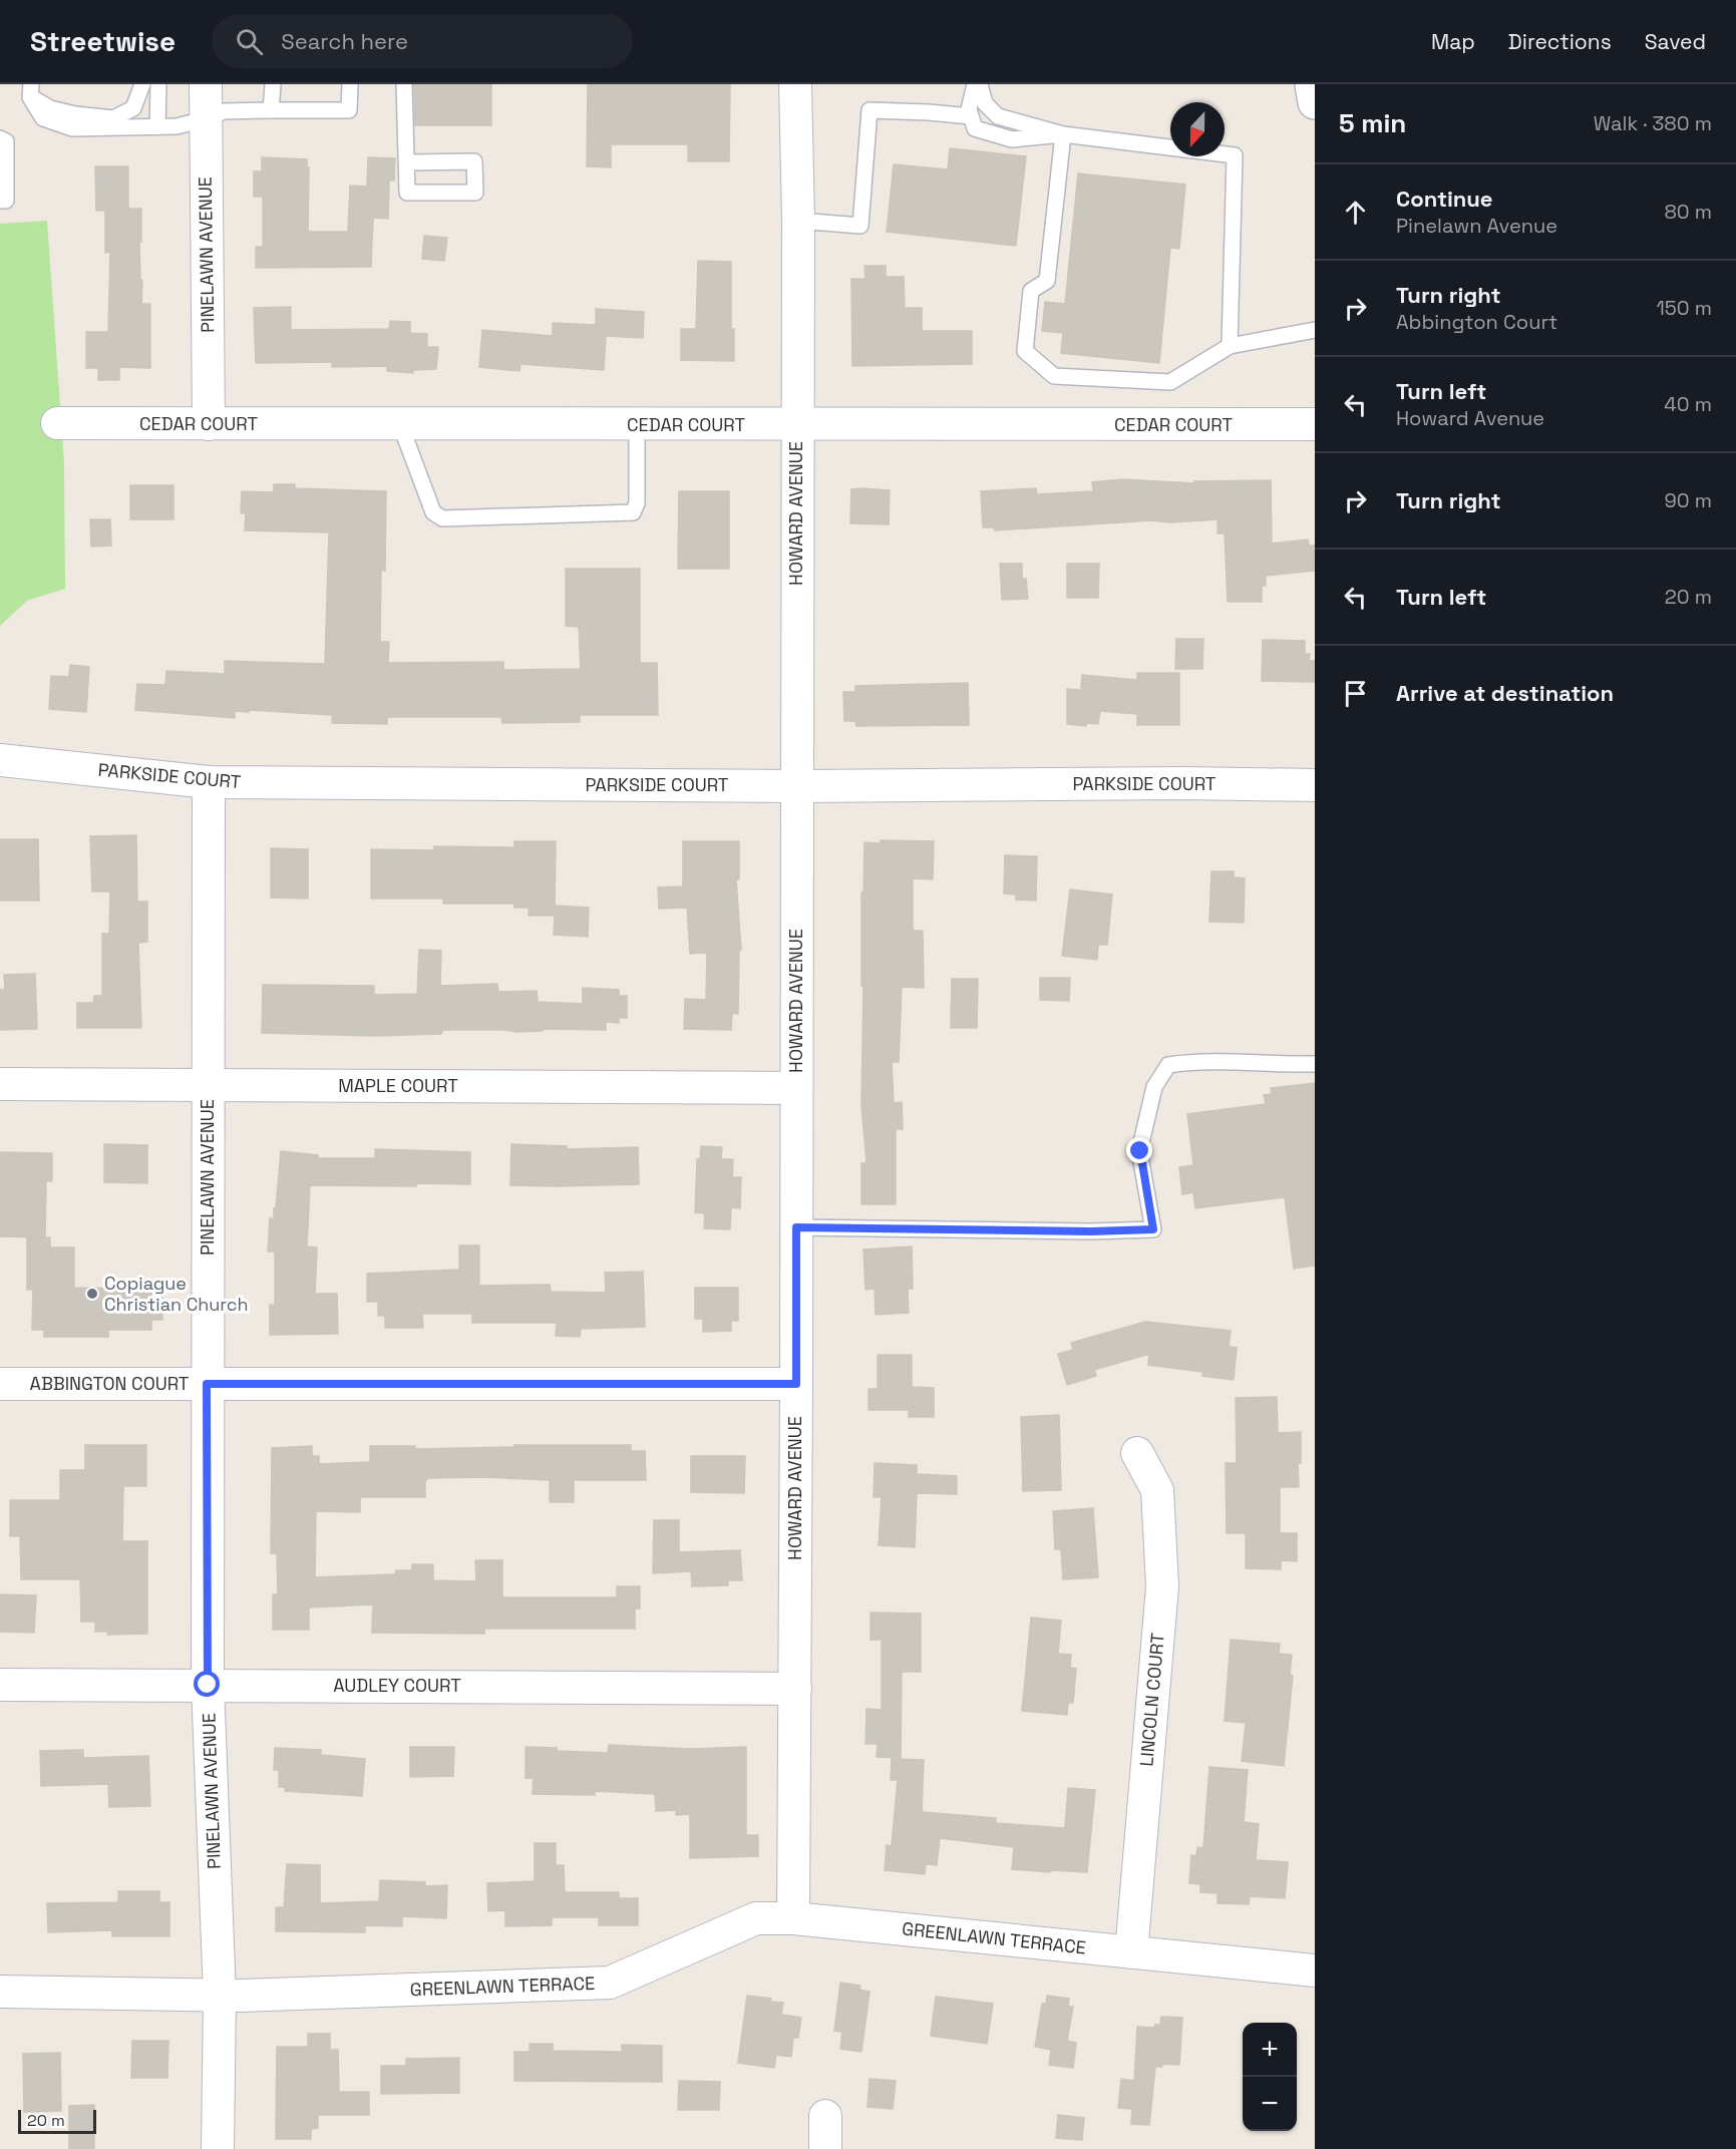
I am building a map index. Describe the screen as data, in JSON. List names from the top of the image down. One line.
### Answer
{"streets":{"street":["PINELAWN AVENUE","CEDAR COURT","HOWARD AVENUE","PARKSIDE COURT","MAPLE COURT","ABBINGTON COURT","AUDLEY COURT","LINCOLN COURT","GREENLAWN TERRACE"]},"crossings":[["PINELAWN AVENUE","CEDAR COURT"],["PINELAWN AVENUE","PARKSIDE COURT"],["PINELAWN AVENUE","MAPLE COURT"],["PINELAWN AVENUE","ABBINGTON COURT"],["PINELAWN AVENUE","AUDLEY COURT"],["PINELAWN AVENUE","GREENLAWN TERRACE"],["CEDAR COURT","HOWARD AVENUE"],["HOWARD AVENUE","PARKSIDE COURT"],["HOWARD AVENUE","MAPLE COURT"],["HOWARD AVENUE","ABBINGTON COURT"],["HOWARD AVENUE","AUDLEY COURT"],["HOWARD AVENUE","GREENLAWN TERRACE"],["LINCOLN COURT","GREENLAWN TERRACE"]],"places":["Copiague Christian Church"],"scale_bar":"20 m","north":"bottom","page":{"header":"Streetwise","search":"Search here","nav":["Map","Directions","Saved"],"heading":["5 min","Walk · 380 m"],"list":[["Continue","Pinelawn Avenue","80 m"],["Turn right","Abbington Court","150 m"],["Turn left","Howard Avenue","40 m"],["Turn right","90 m"],["Turn left","20 m"],"Arrive at destination"],"map_buttons":["+","−"],"scale":"20 m"}}
